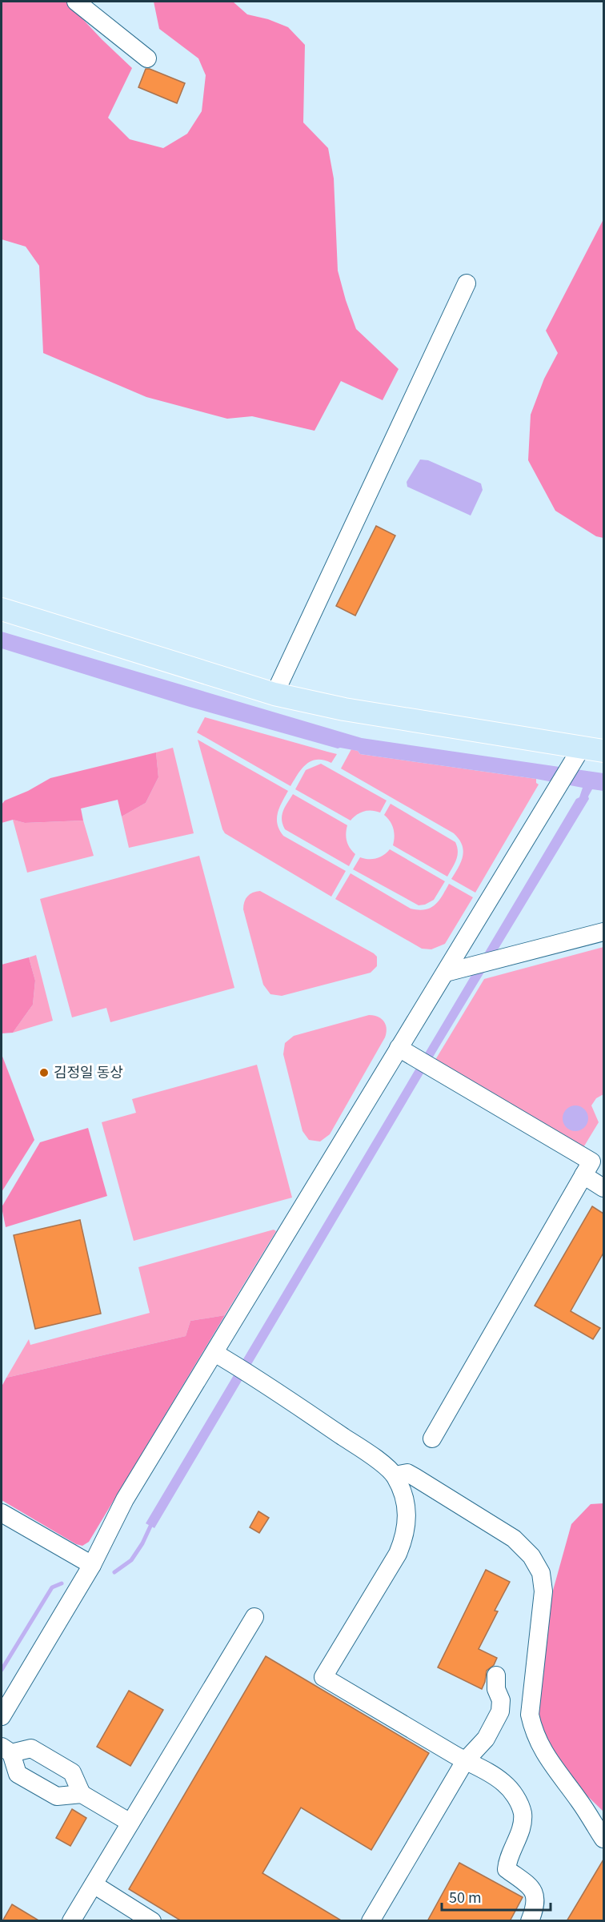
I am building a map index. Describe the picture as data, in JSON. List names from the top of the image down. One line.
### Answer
{"places":["김정일 동상"],"scale_bar":"50 m"}
